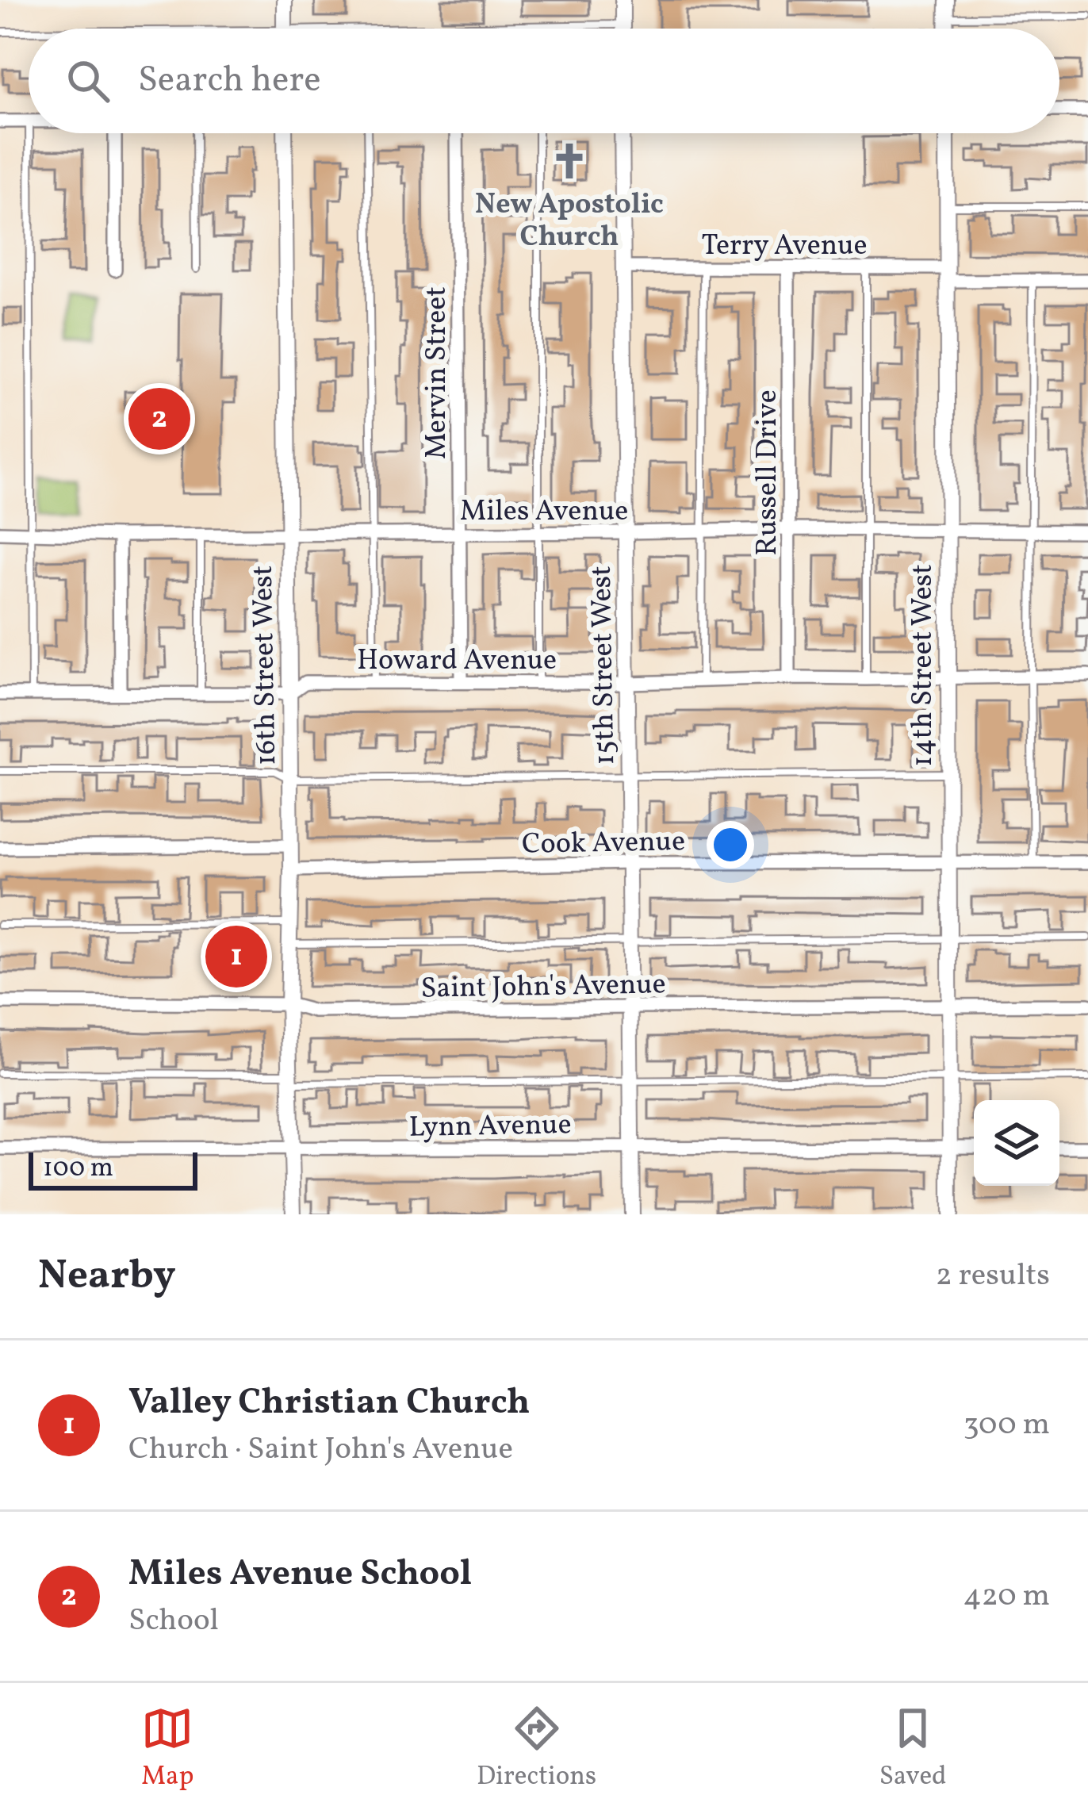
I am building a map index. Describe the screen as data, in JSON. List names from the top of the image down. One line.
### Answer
{"streets":{"street":["Terry Avenue","Mervin Street","Russell Drive","Miles Avenue","Howard Avenue","16th Street West","15th Street West","14th Street West","Cook Avenue","Saint John's Avenue","Lynn Avenue"]},"crossings":[["Terry Avenue","Russell Drive"],["Terry Avenue","15th Street West"],["Terry Avenue","14th Street West"],["Mervin Street","Miles Avenue"],["Mervin Street","Howard Avenue"],["Russell Drive","Miles Avenue"],["Russell Drive","Howard Avenue"],["Miles Avenue","16th Street West"],["Miles Avenue","15th Street West"],["Miles Avenue","14th Street West"],["Howard Avenue","16th Street West"],["Howard Avenue","15th Street West"],["Howard Avenue","14th Street West"],["16th Street West","Cook Avenue"],["16th Street West","Saint John's Avenue"],["16th Street West","Lynn Avenue"],["15th Street West","Cook Avenue"],["15th Street West","Saint John's Avenue"],["15th Street West","Lynn Avenue"],["14th Street West","Cook Avenue"],["14th Street West","Saint John's Avenue"],["14th Street West","Lynn Avenue"]],"places":{"church":["New Apostolic Church"]},"scale_bar":"100 m","page":{"search":"Search here","pins":["2","1"],"scale":"100 m","heading":["Nearby","2 results"],"list":[{"mark":"1","name":"Valley Christian Church","note":"Church · Saint John's Avenue","value":"300 m"},{"mark":"2","name":"Miles Avenue School","note":"School","value":"420 m"}],"nav":["Map","Directions","Saved"]}}
